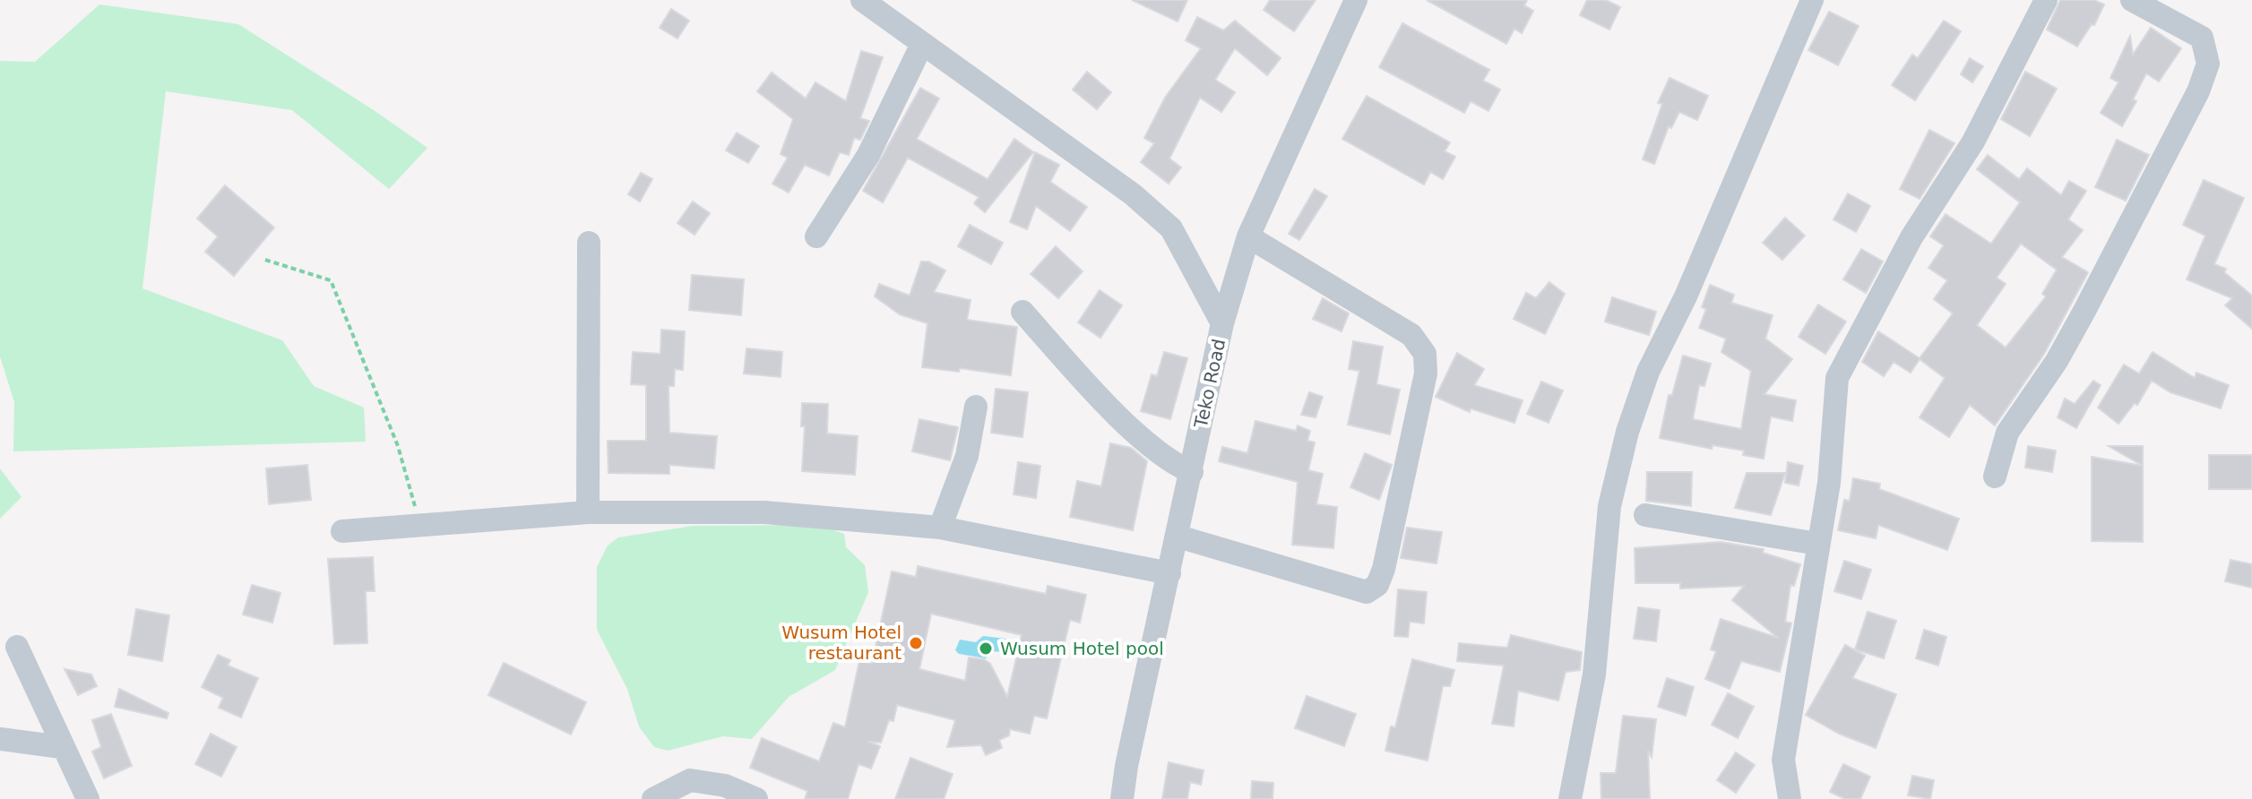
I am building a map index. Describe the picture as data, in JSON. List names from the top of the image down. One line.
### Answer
{"streets":{"street":["Teko Road"]},"places":["Wusum Hotel restaurant","Wusum Hotel pool"]}
